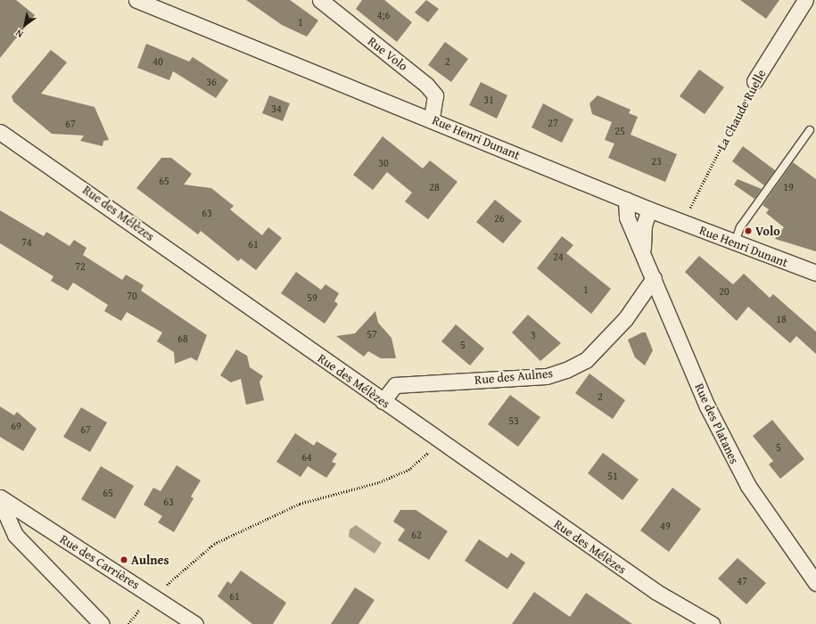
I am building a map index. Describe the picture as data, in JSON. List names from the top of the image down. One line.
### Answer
{"streets":{"street":["Rue Volo","La Chaude Ruelle","Rue Henri Dunant","Rue des Mélèzes","Rue des Aulnes","Rue des Platanes","Rue des Carrières"]},"crossings":[["Rue Volo","Rue Henri Dunant"],["La Chaude Ruelle","Rue Henri Dunant"],["Rue Henri Dunant","Rue des Platanes"],["Rue des Mélèzes","Rue des Aulnes"],["Rue des Aulnes","Rue des Platanes"]],"places":["Volo","Aulnes"],"house_numbers":["4;6","1","40","2","36","31","34","27","67","25","23","30","65","28","19","63","26","74","61","24","72","1","20","70","59","18","57","3","68","5","2","53","69","67","5","64","51","65","63","49","62","47","61"],"north":"bottom left"}
